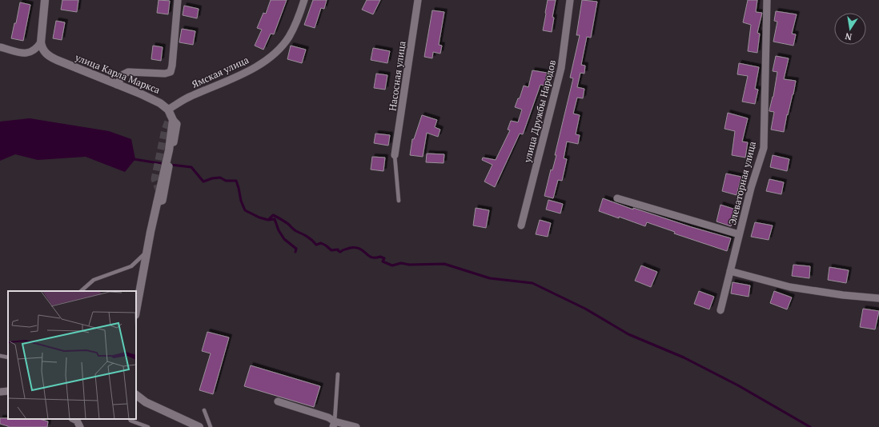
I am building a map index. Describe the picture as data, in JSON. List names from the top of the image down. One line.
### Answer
{"streets":{"street":["Ямская улица","улица Карла Маркса","Насосная улица","улица Дружбы Народов","Элеваторная улица"]},"crossings":[["Ямская улица","улица Карла Маркса"]],"north":"bottom"}
